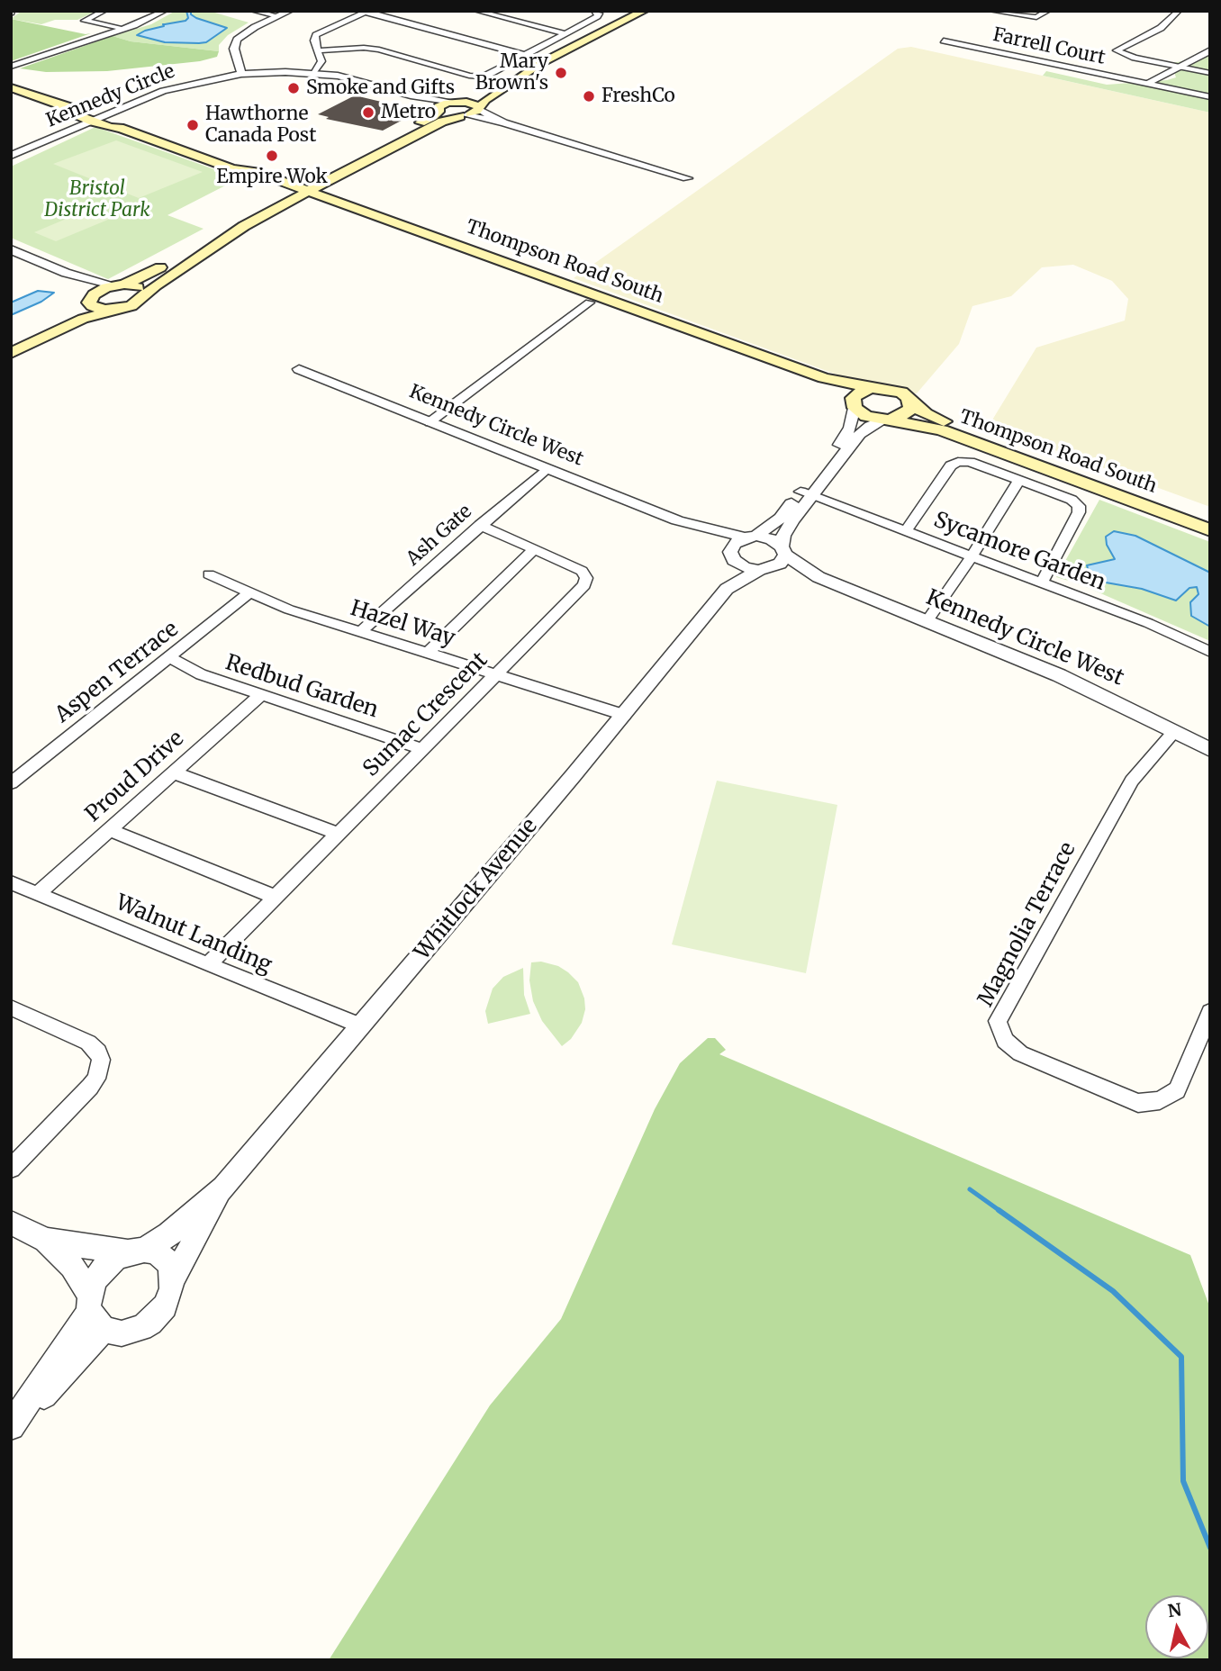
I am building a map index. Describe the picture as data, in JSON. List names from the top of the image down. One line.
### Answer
{"streets":{"main road":["Thompson Road South"],"street":["Farrell Court","Kennedy Circle","Kennedy Circle West","Ash Gate","Sycamore Garden","Hazel Way","Aspen Terrace","Redbud Garden","Sumac Crescent","Proud Drive","Whitlock Avenue","Magnolia Terrace","Walnut Landing"]},"crossings":[["Kennedy Circle","Thompson Road South"],["Kennedy Circle West","Ash Gate"],["Kennedy Circle West","Whitlock Avenue"],["Kennedy Circle West","Magnolia Terrace"],["Ash Gate","Hazel Way"],["Ash Gate","Sumac Crescent"],["Hazel Way","Aspen Terrace"],["Hazel Way","Sumac Crescent"],["Hazel Way","Whitlock Avenue"],["Aspen Terrace","Redbud Garden"],["Redbud Garden","Sumac Crescent"],["Redbud Garden","Proud Drive"],["Sumac Crescent","Walnut Landing"],["Proud Drive","Walnut Landing"],["Whitlock Avenue","Walnut Landing"]],"parks":["Bristol District Park"],"places":["Mary Brown's","Smoke and Gifts","FreshCo","Metro","Hawthorne Canada Post","Empire Wok"],"north":"top"}
